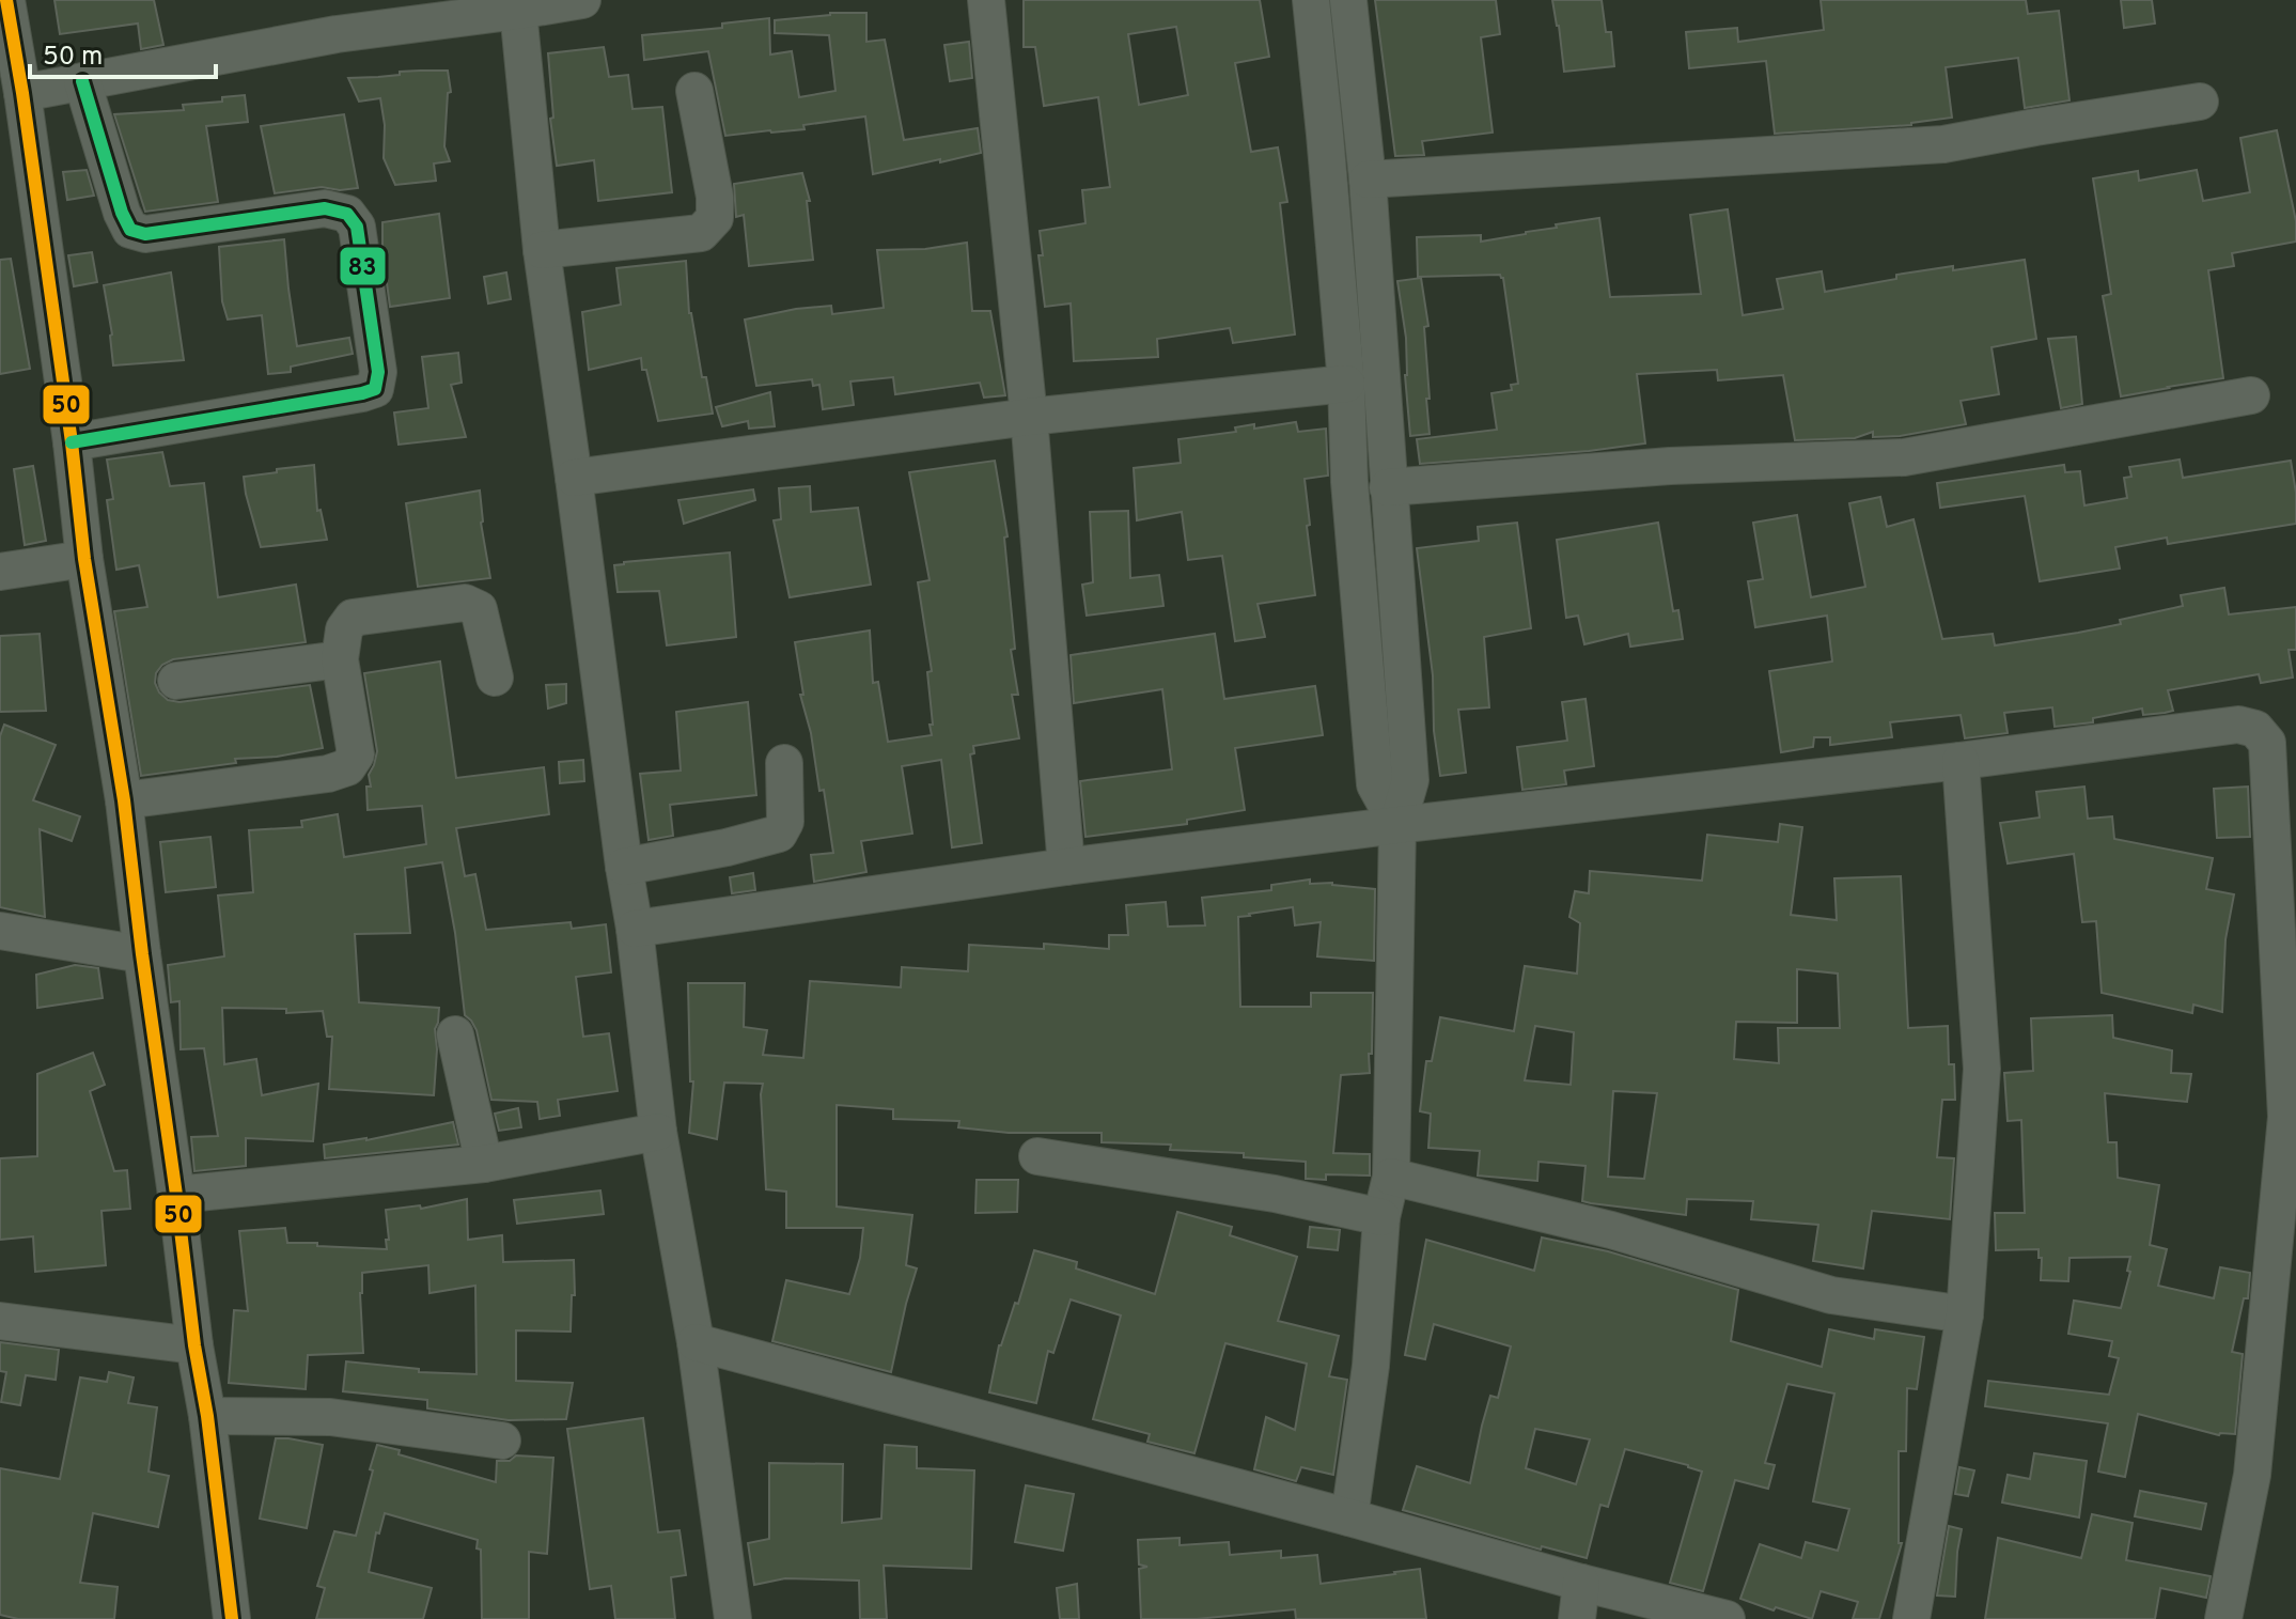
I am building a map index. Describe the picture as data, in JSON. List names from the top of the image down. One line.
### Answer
{"lines":["transit line 50","transit line 83"],"scale_bar":"50 m"}
